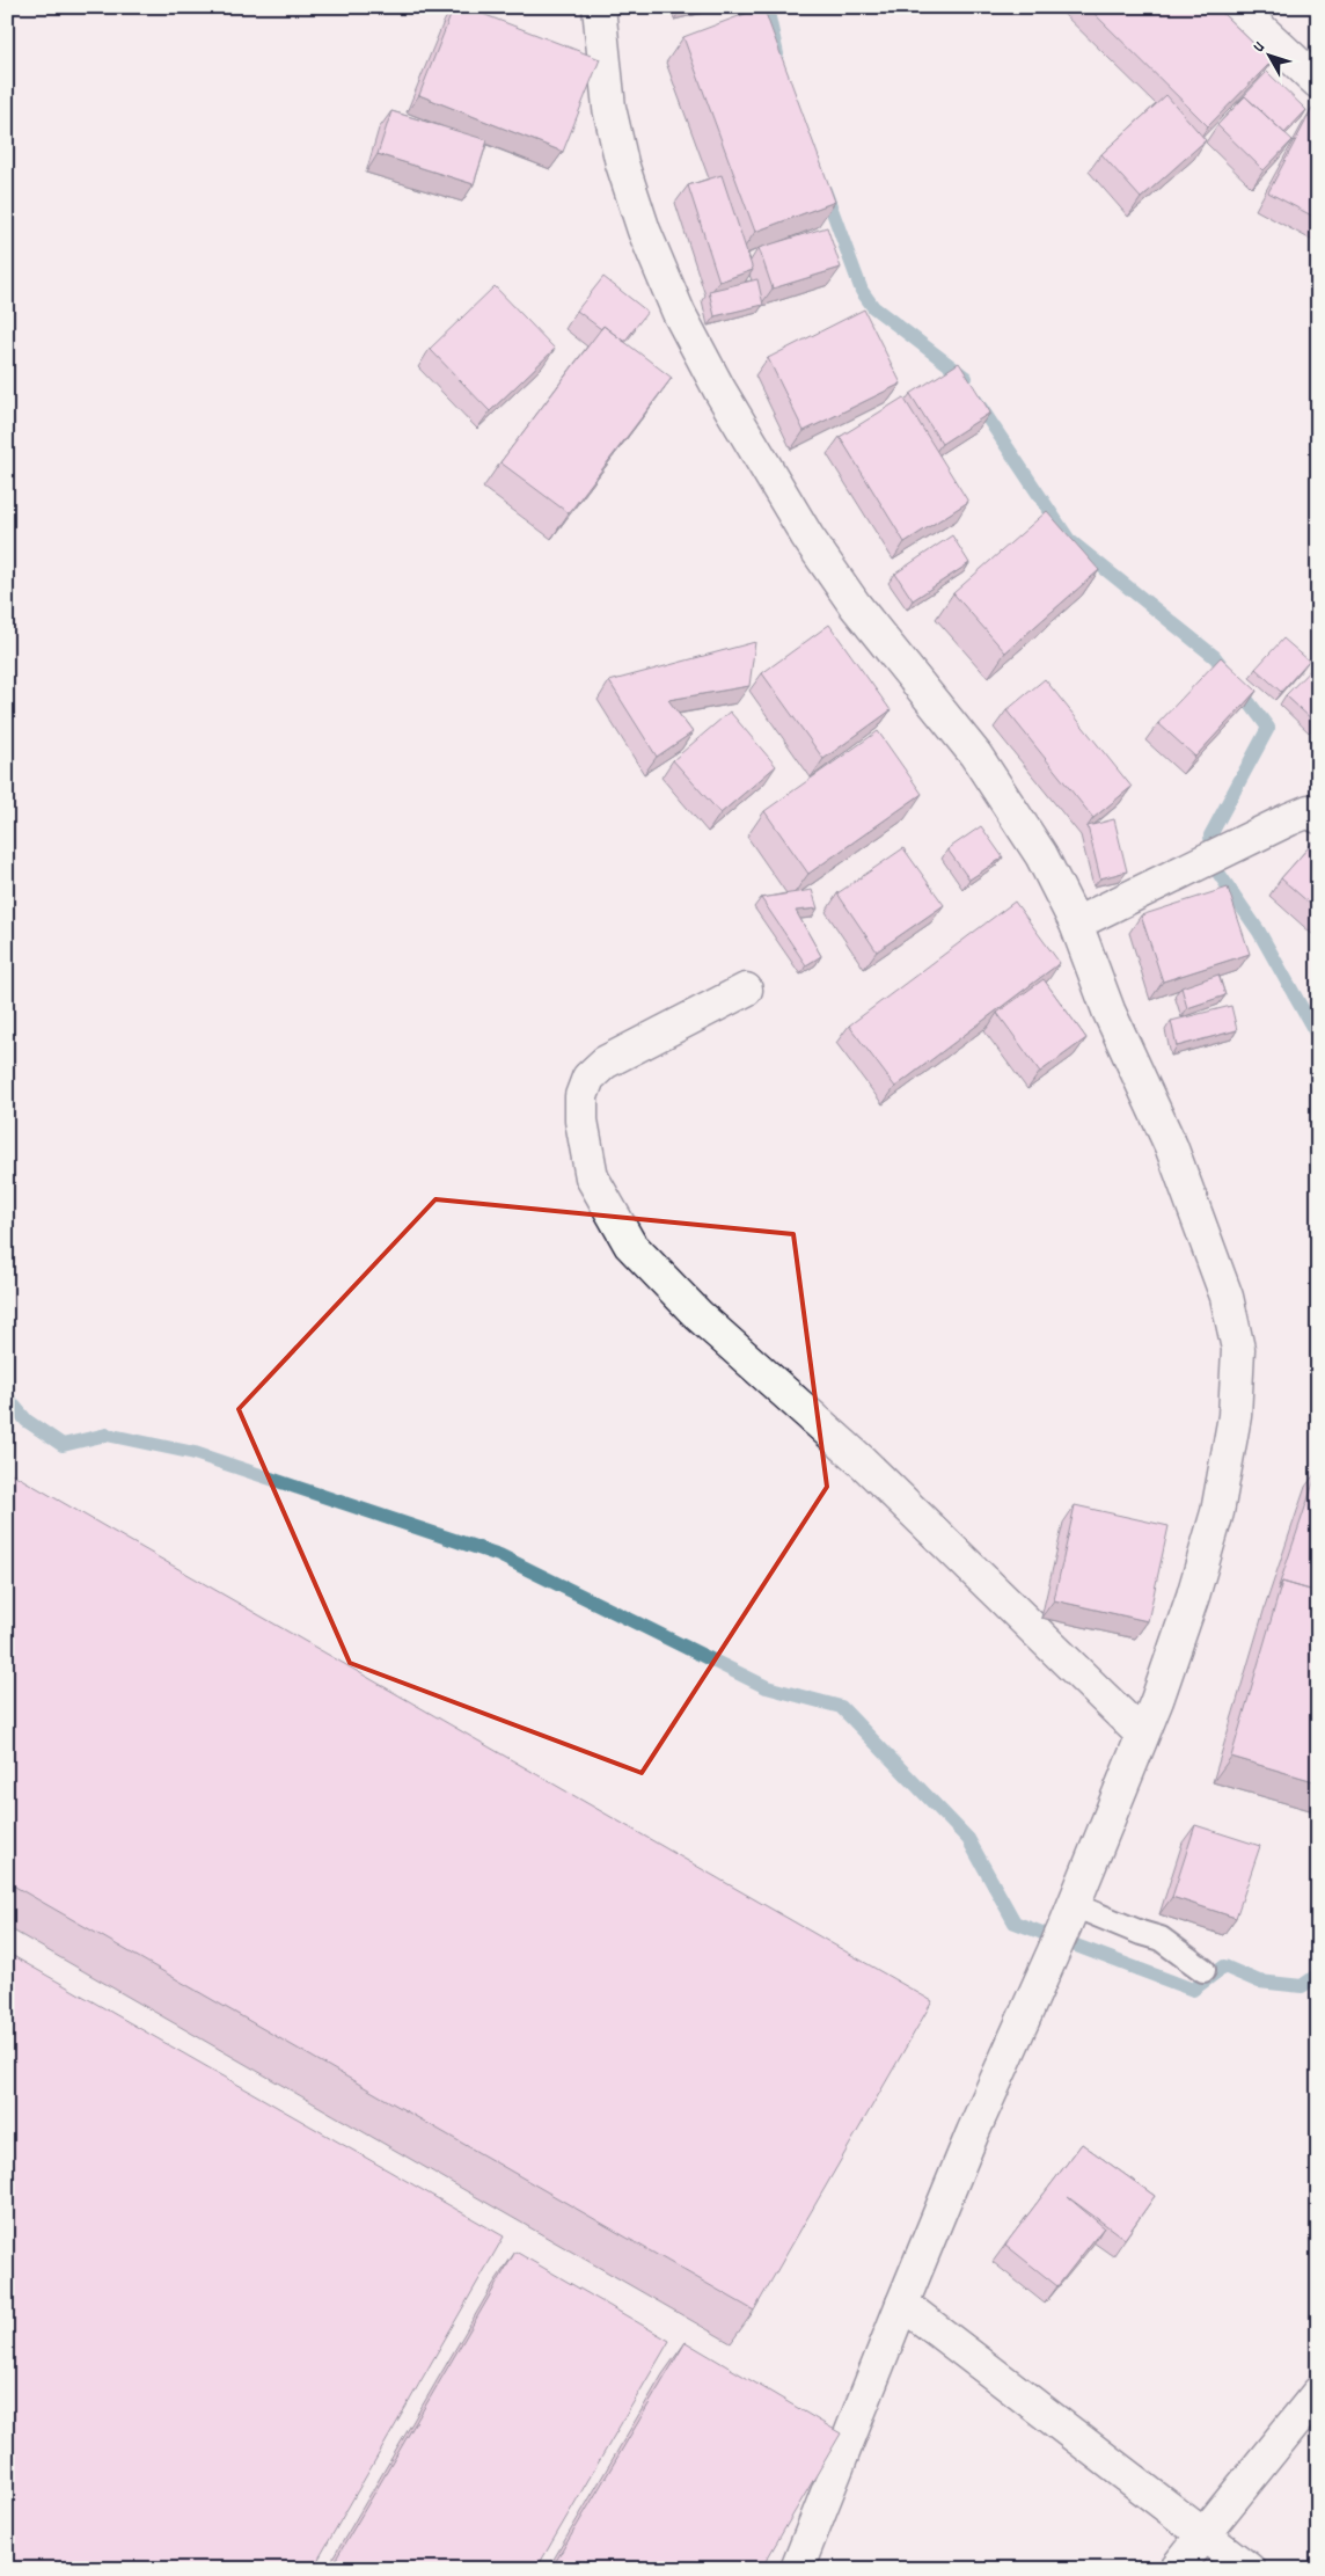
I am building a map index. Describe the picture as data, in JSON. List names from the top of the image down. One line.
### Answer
{"north":"top left"}
